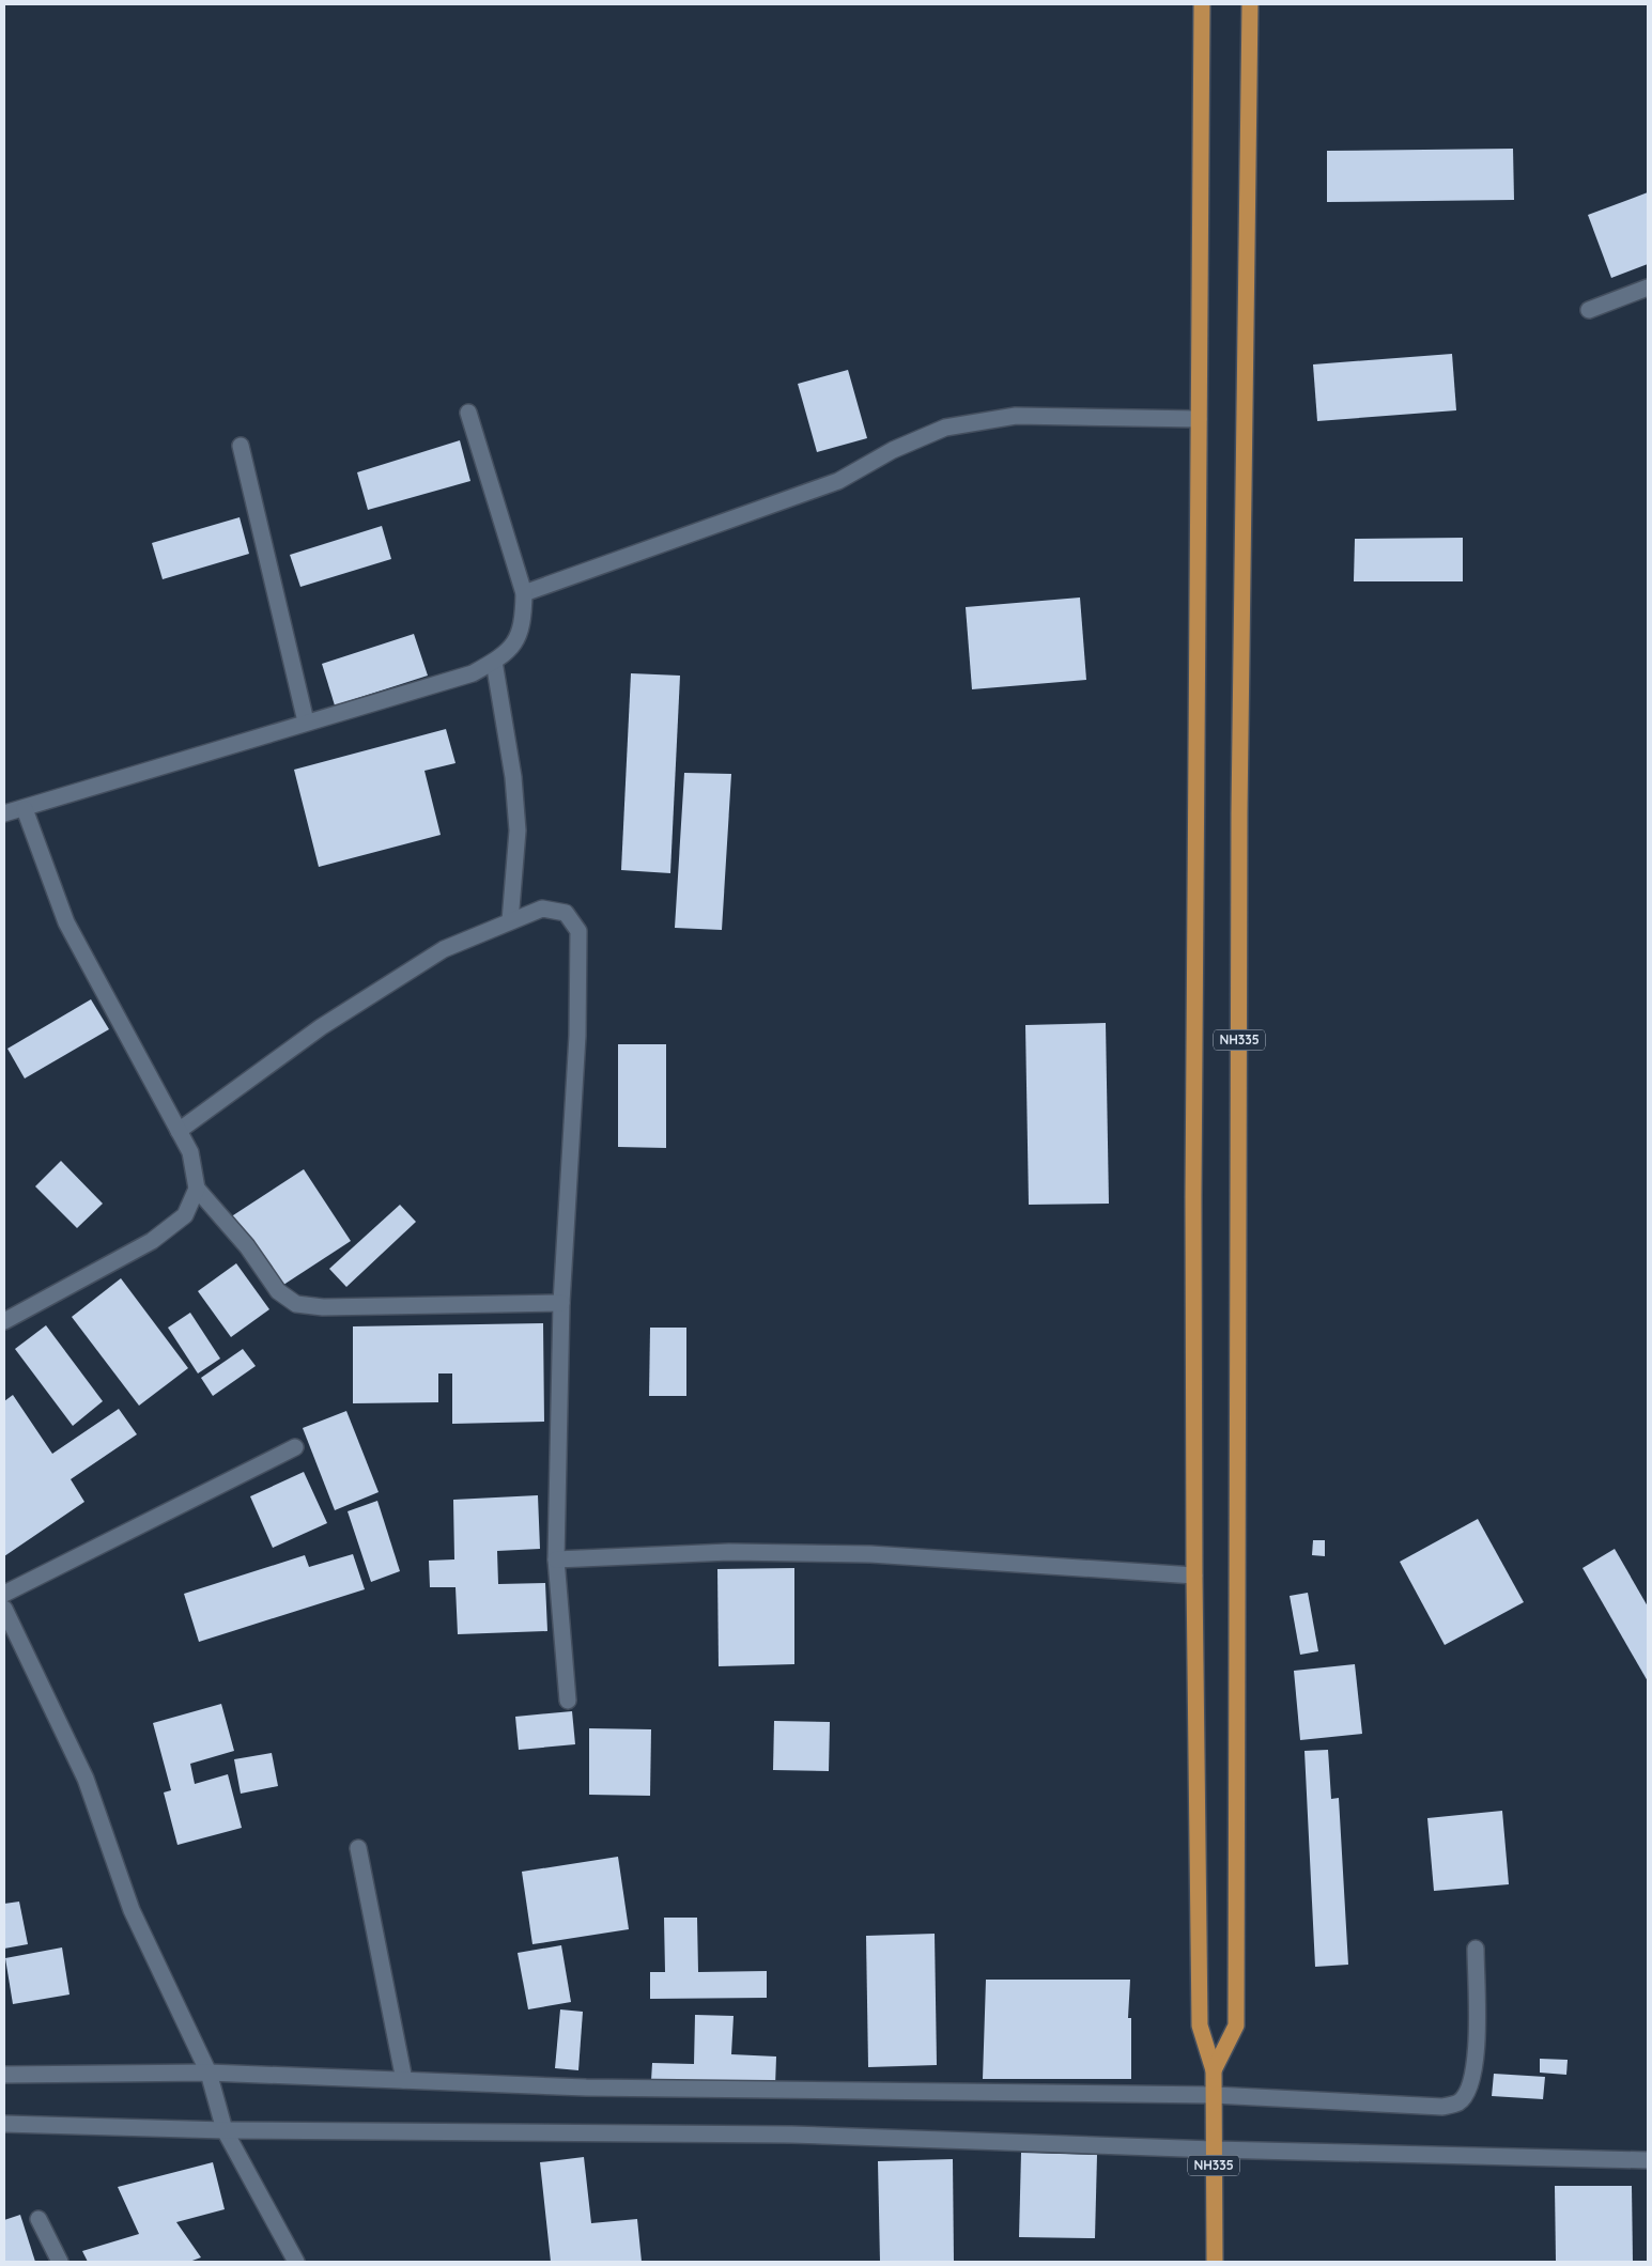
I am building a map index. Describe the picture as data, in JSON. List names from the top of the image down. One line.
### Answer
{"streets":{"highway":["NH335"]}}
